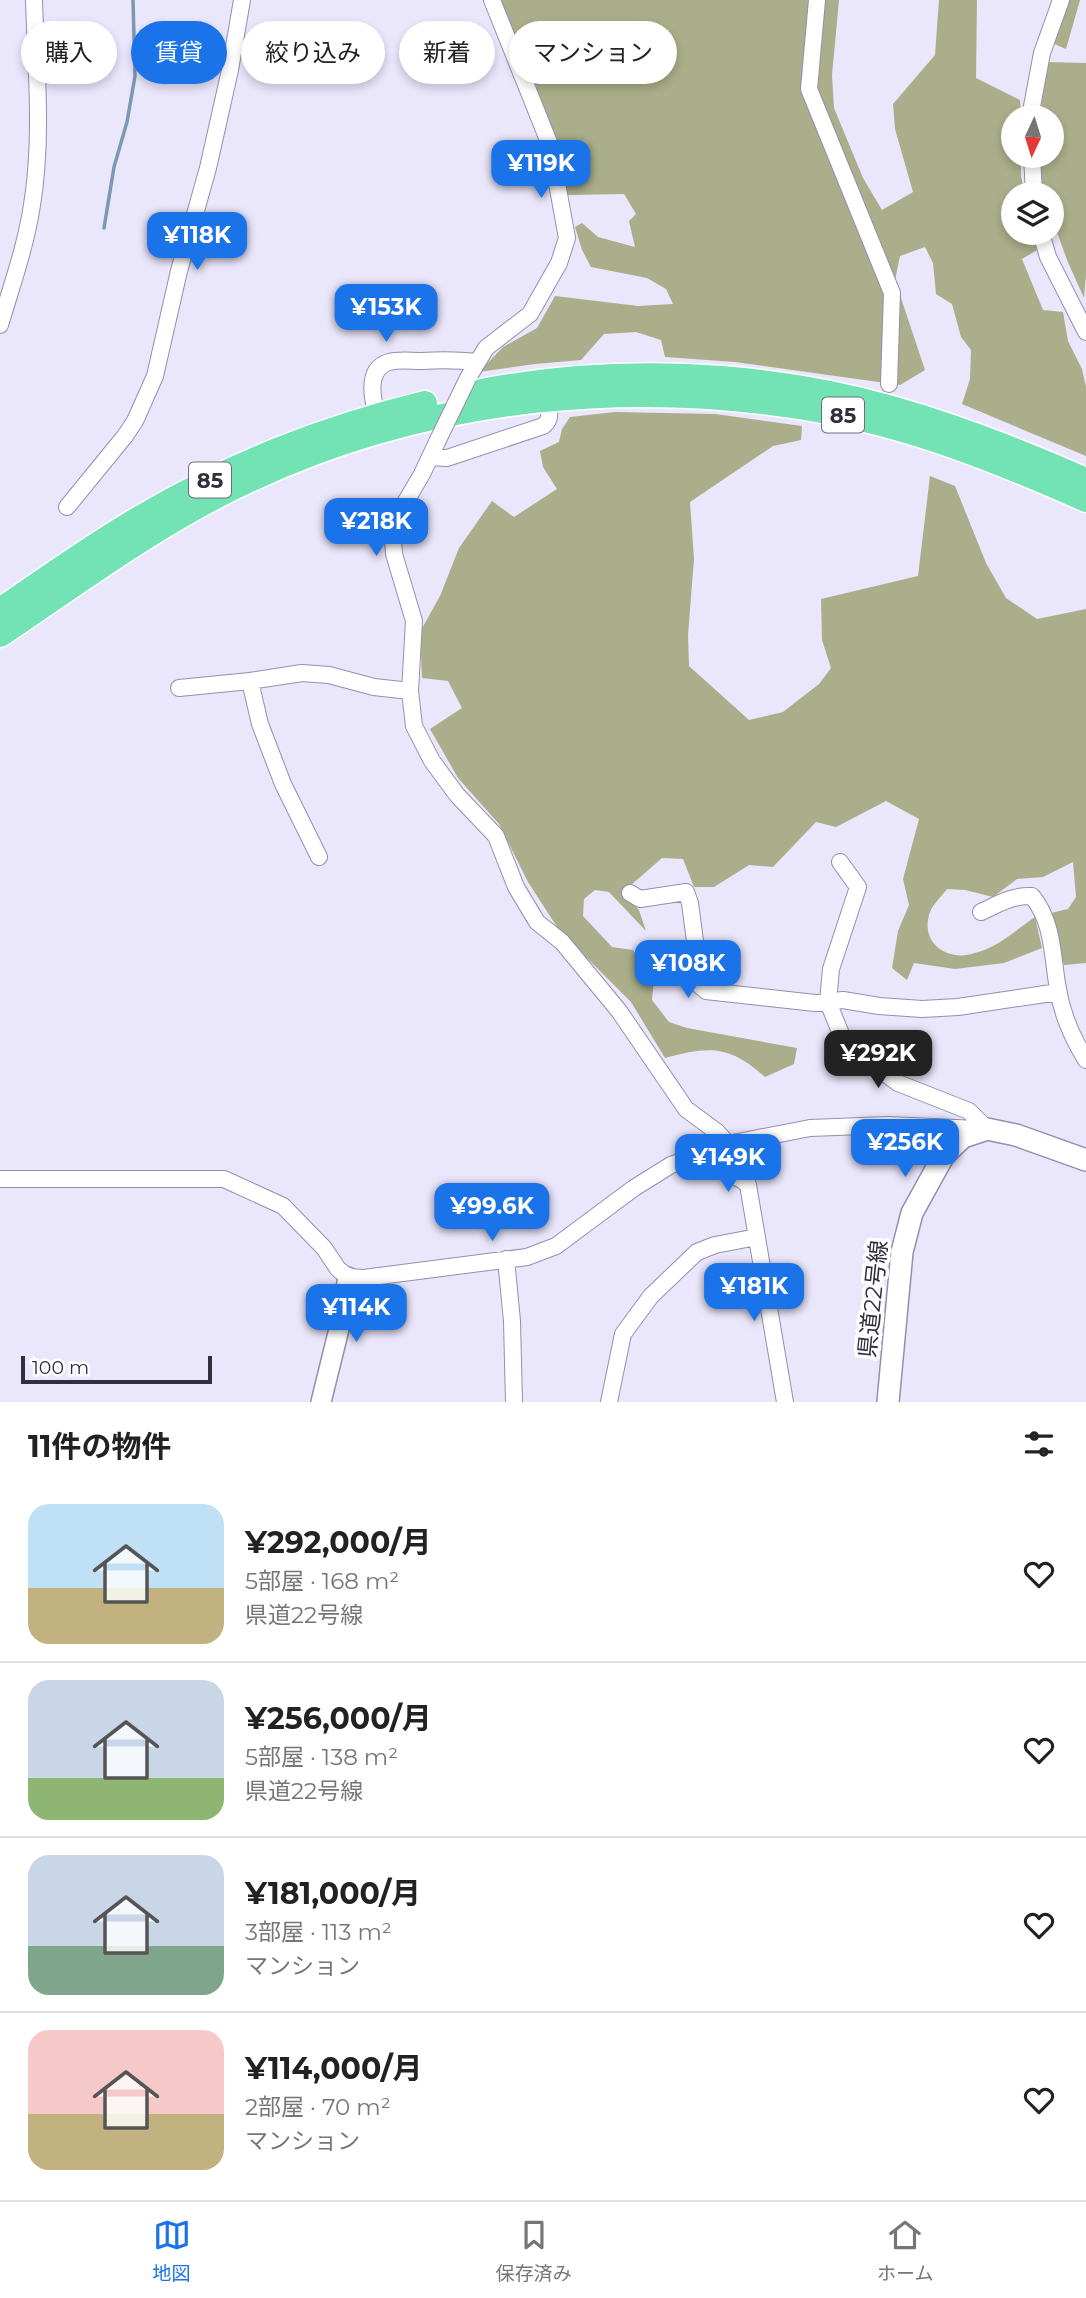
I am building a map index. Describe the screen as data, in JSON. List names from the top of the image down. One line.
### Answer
{"streets":{"main road":["85","県道22号線"]},"scale_bar":"100 m","north":"bottom","page":{"chip":["購入","賃貸","絞り込み","新着","マンション"],"price":["¥119K","¥118K","¥153K","¥218K","¥108K","¥292K","¥256K","¥149K","¥99.6K","¥181K","¥114K"],"scale":"100 m","heading":"11件の物件","list":[{"name":"¥292,000/月","note":"5部屋 · 168 m² · 県道22号線"},{"name":"¥256,000/月","note":"5部屋 · 138 m² · 県道22号線"},{"name":"¥181,000/月","note":"3部屋 · 113 m² · マンション"},{"name":"¥114,000/月","note":"2部屋 · 70 m² · マンション"}],"tabs":["地図","保存済み","ホーム"]}}
